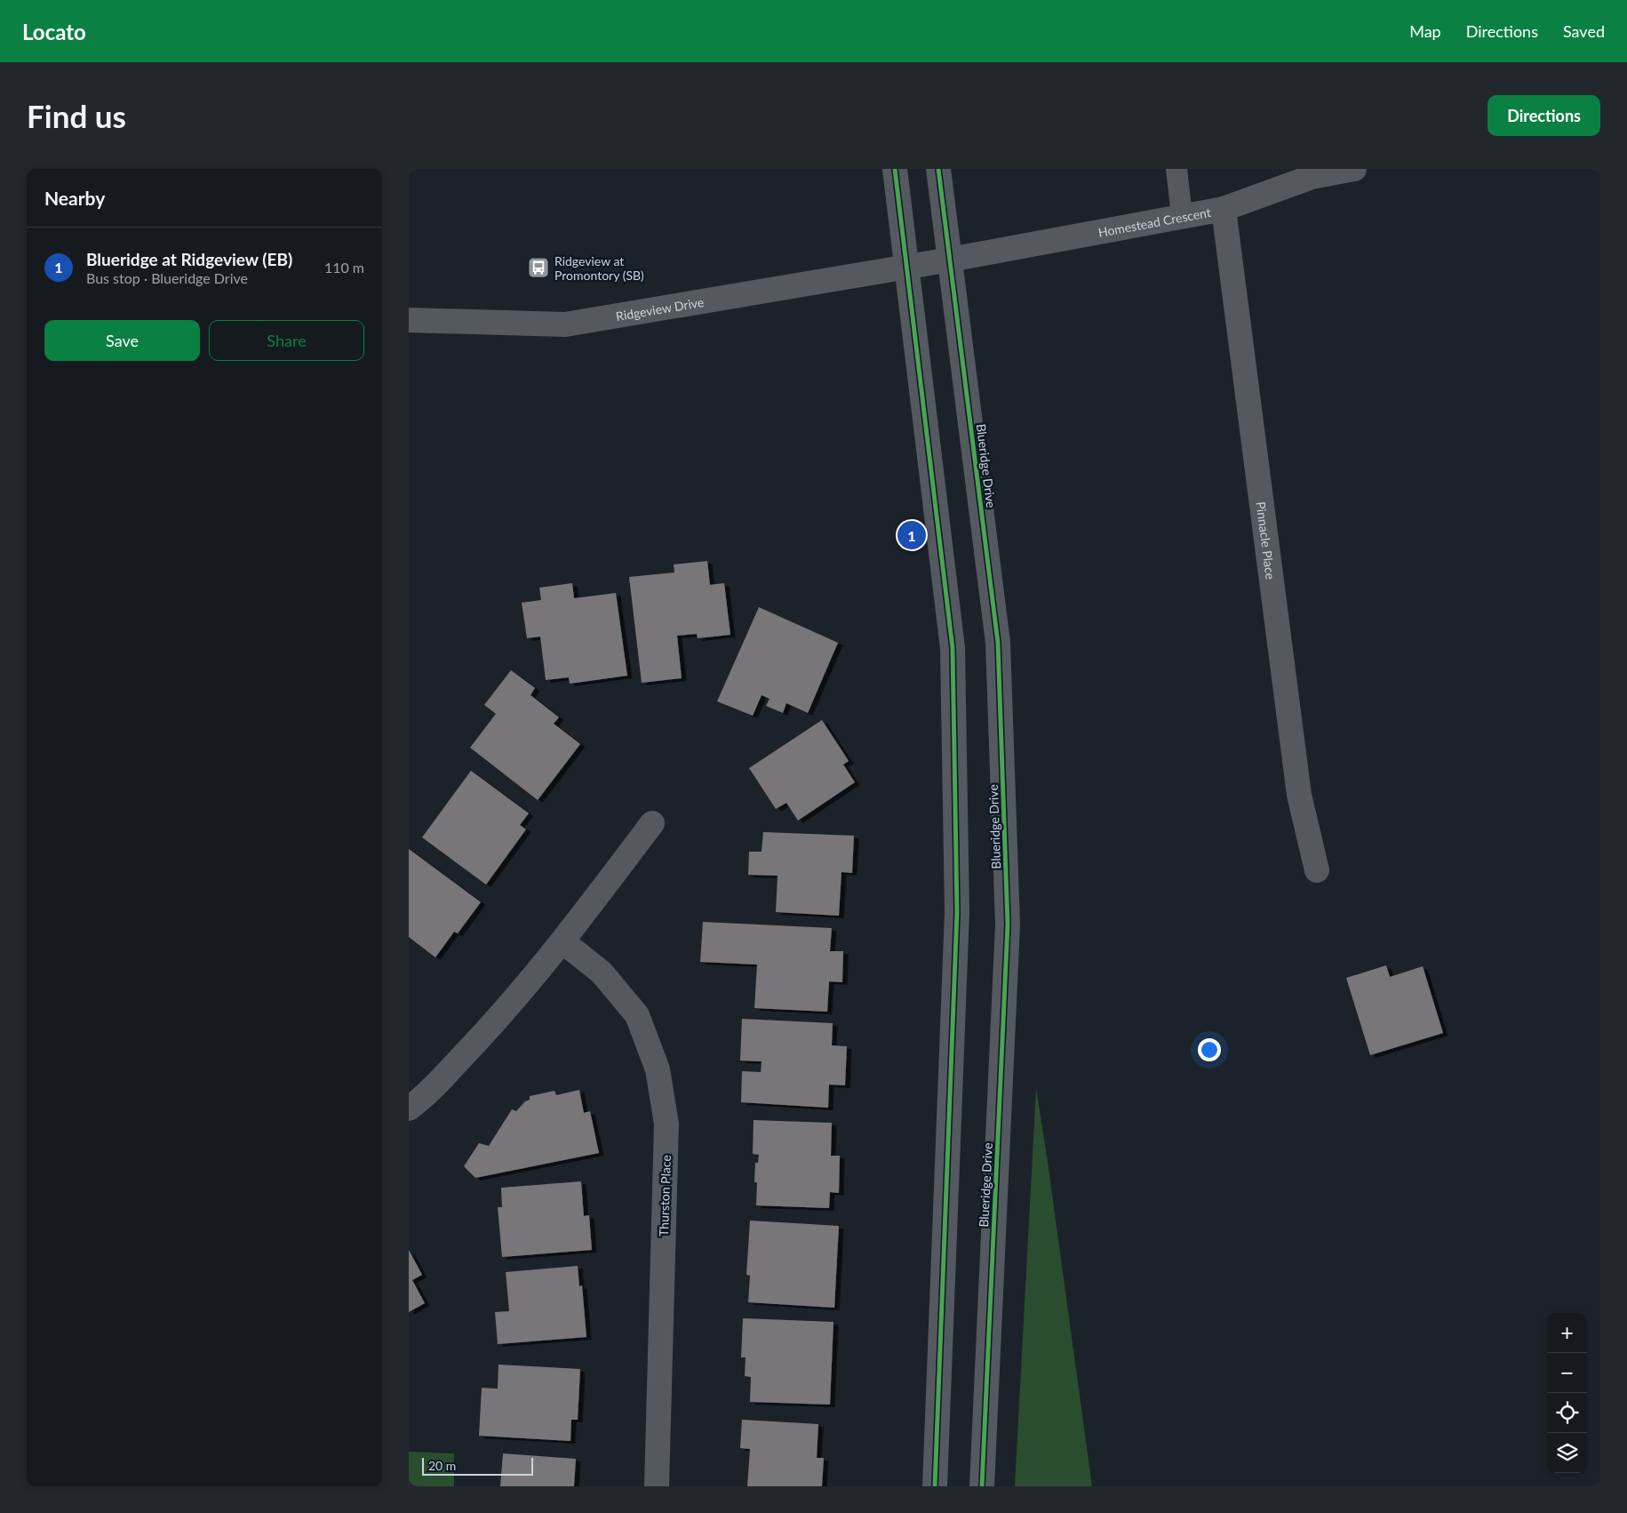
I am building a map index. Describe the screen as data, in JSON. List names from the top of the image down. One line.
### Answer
{"streets":{"street":["Homestead Crescent","Ridgeview Drive","Blueridge Drive","Pinnacle Place","Thurston Place"]},"crossings":[["Homestead Crescent","Ridgeview Drive"],["Homestead Crescent","Blueridge Drive"],["Homestead Crescent","Pinnacle Place"]],"places":{"bus stop":["Ridgeview at Promontory (SB)"]},"scale_bar":"20 m","page":{"header":"Locato","nav":["Map","Directions","Saved"],"buttons":["Directions",["Save","Share"]],"title":"Find us","heading":"Nearby","list":[{"mark":"1","name":"Blueridge at Ridgeview (EB)","note":"Bus stop · Blueridge Drive","value":"110 m"}],"pins":"1","map_buttons":["+","−"],"scale":"20 m"}}
